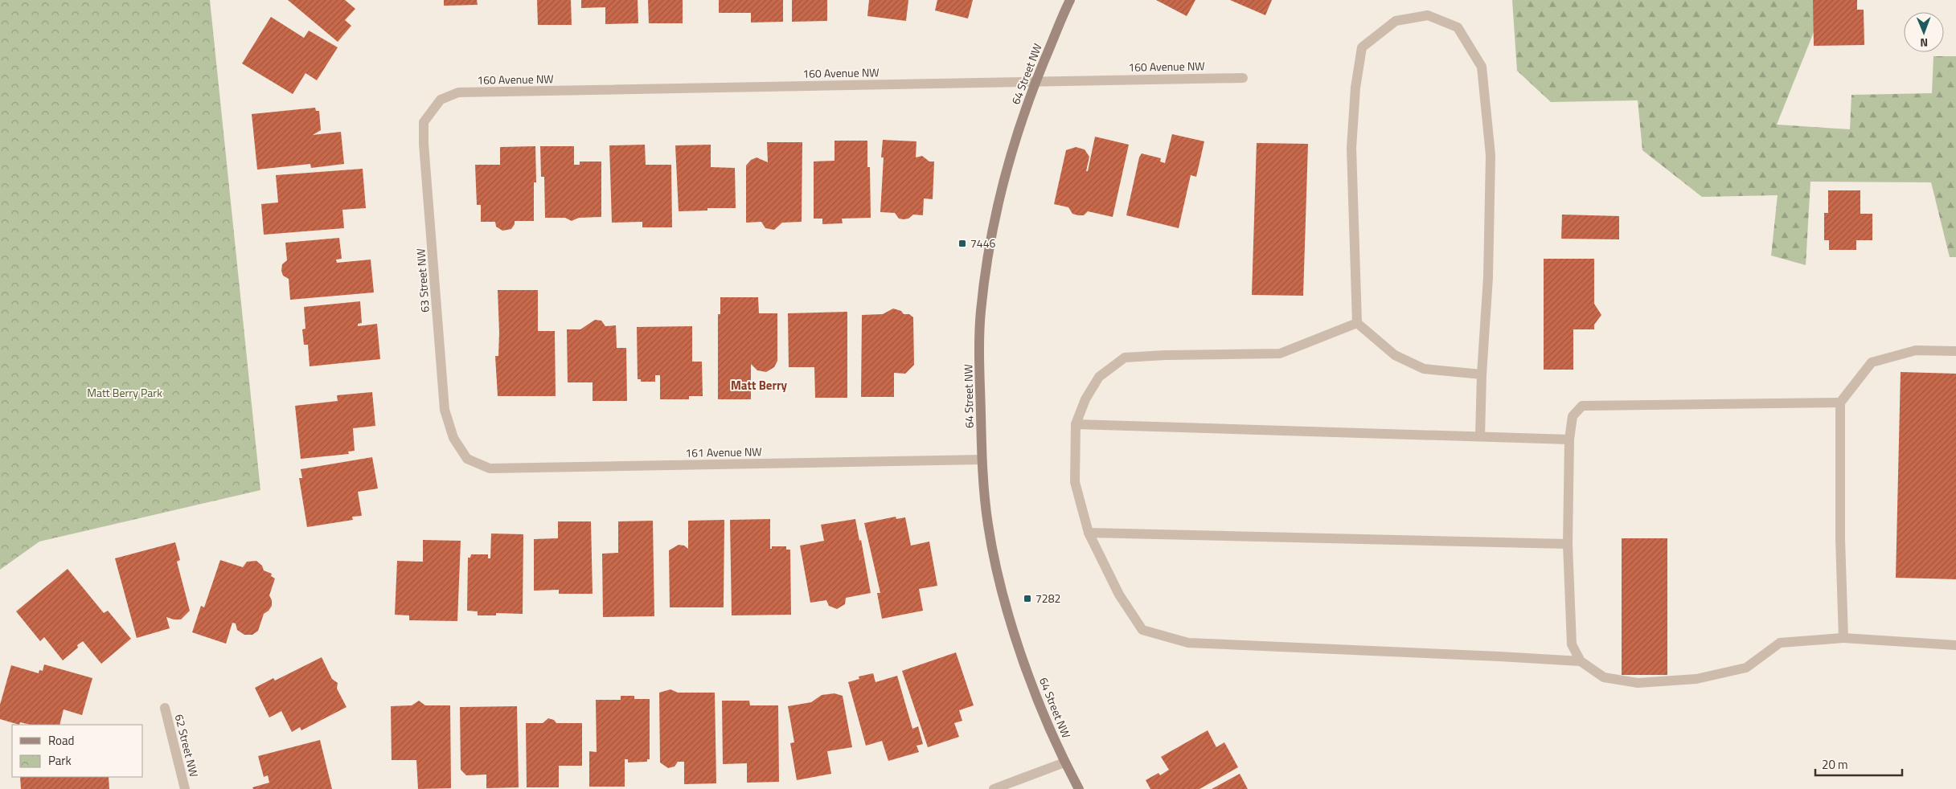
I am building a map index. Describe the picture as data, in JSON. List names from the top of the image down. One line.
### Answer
{"streets":{"street":["160 Avenue NW","64 Street NW","63 Street NW","161 Avenue NW","62 Street NW"]},"crossings":[["160 Avenue NW","64 Street NW"],["160 Avenue NW","63 Street NW"],["64 Street NW","161 Avenue NW"],["63 Street NW","161 Avenue NW"]],"districts":["Matt Berry"],"parks":["Matt Berry Park"],"places":{"transit":["7446","7282"]},"legend":["Road","Park"],"scale_bar":"20 m","north":"bottom"}
